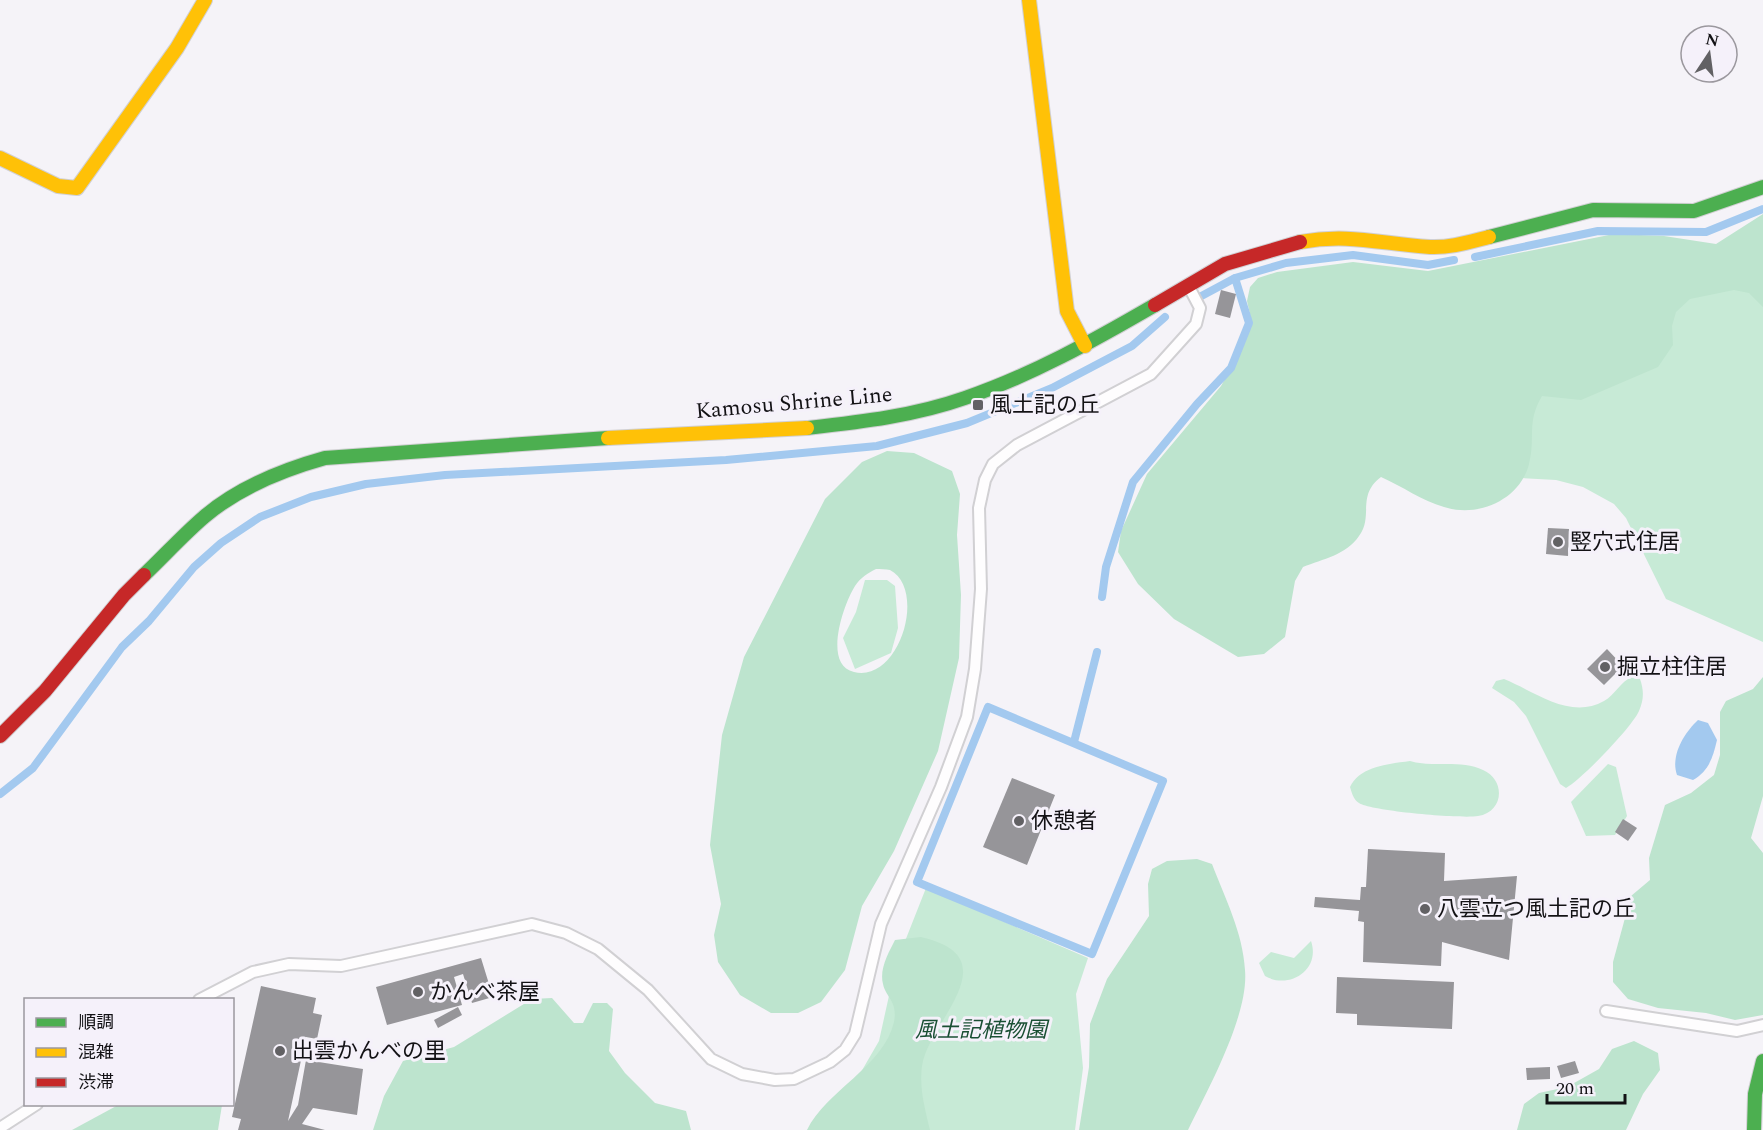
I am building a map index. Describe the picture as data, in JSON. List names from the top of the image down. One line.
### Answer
{"streets":{"main road":["Kamosu Shrine Line"]},"parks":["風土記植物園"],"places":{"transit":["風土記の丘"],"other":["竪穴式住居","掘立柱住居","休憩者","八雲立つ風土記の丘","かんべ茶屋","出雲かんべの里"]},"legend":["順調","混雑","渋滞"],"scale_bar":"20 m","north":"top"}
